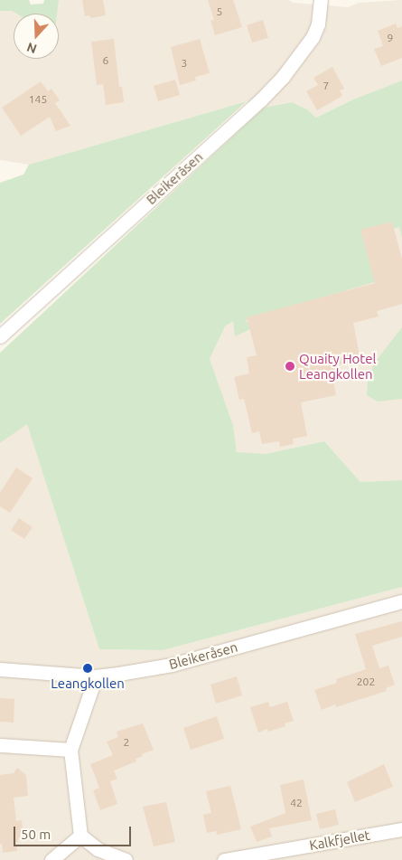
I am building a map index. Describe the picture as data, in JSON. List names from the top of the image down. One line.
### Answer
{"streets":{"street":["Bleikeråsen","Kalkfjellet"]},"places":["Quaity Hotel Leangkollen","Leangkollen"],"house_numbers":["5","9","6","3","7","145","202","2","42"],"scale_bar":"50 m","north":"bottom"}
